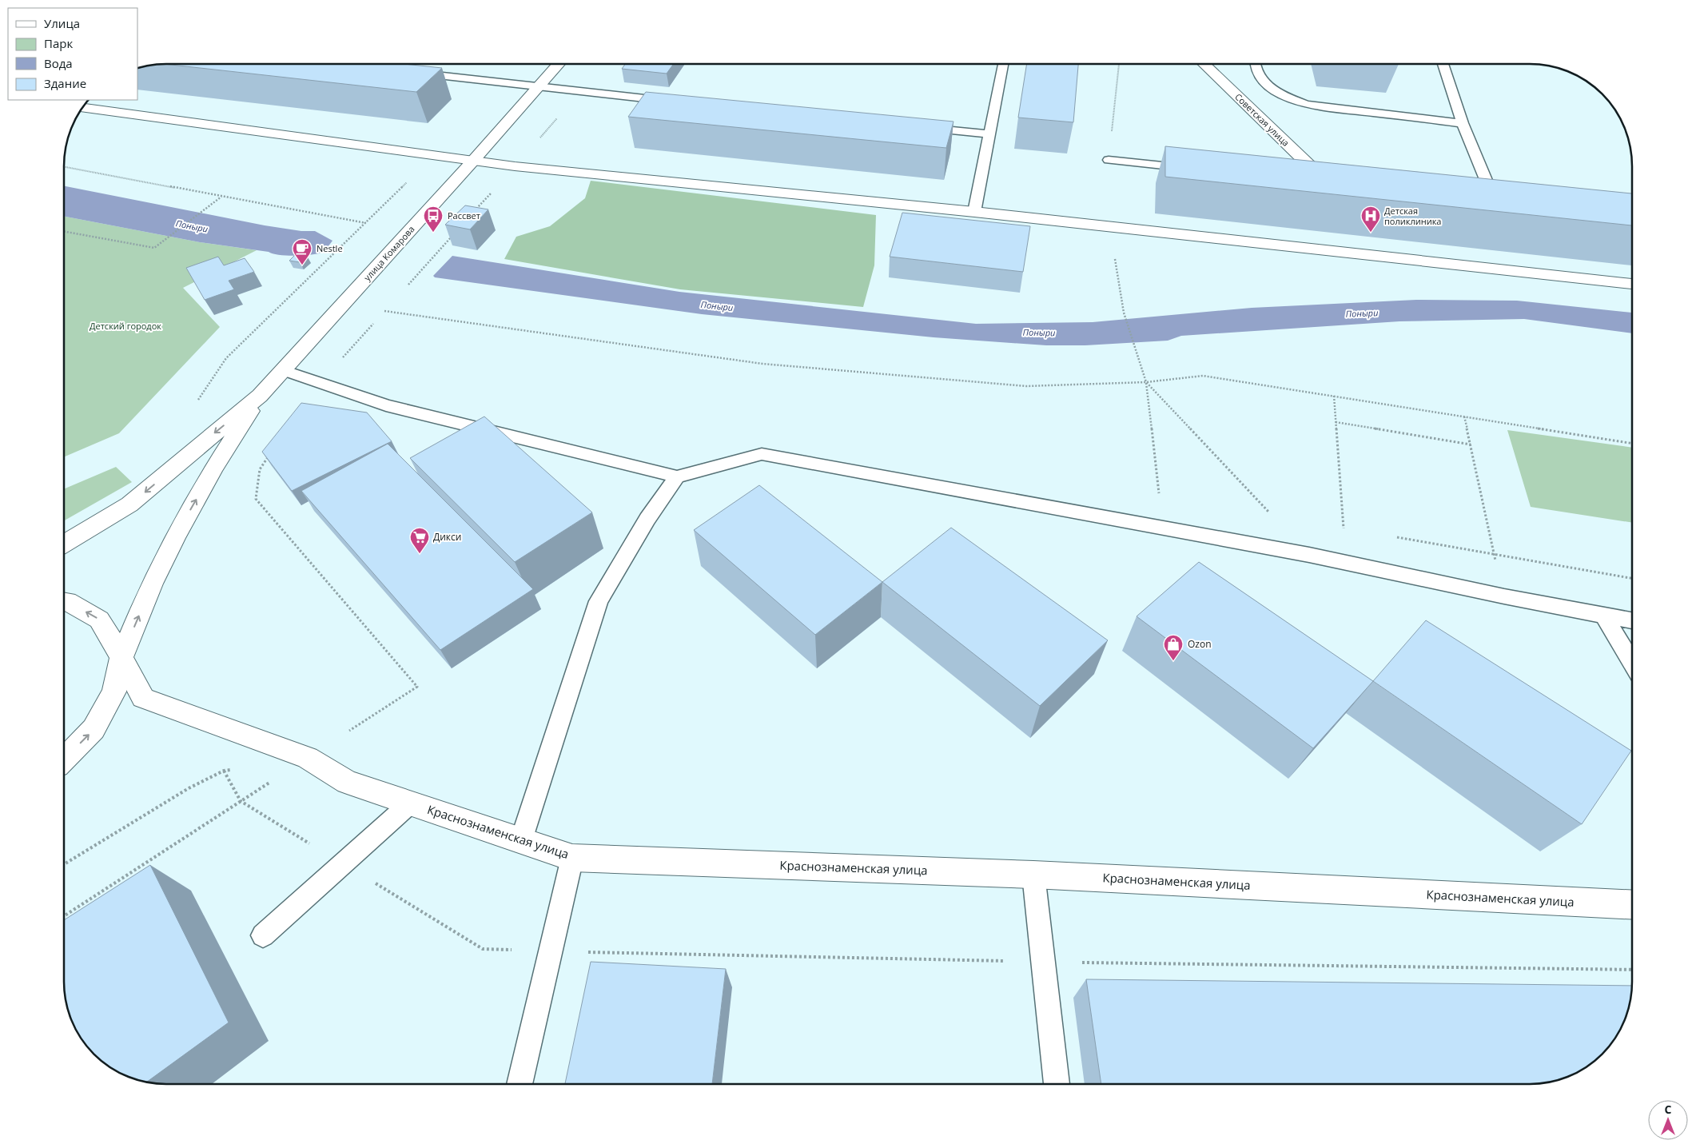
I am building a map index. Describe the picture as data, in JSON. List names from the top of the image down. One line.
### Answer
{"streets":{"street":["Советская улица","улица Комарова","Краснознаменская улица"]},"water":["Поныри"],"parks":["Детский городок"],"places":{"bus stop":["Рассвет"],"hospital":["Детская поликлиника"],"cafe":["Nestle"],"supermarket":["Дикси"],"shop":["Ozon"]},"legend":["Улица","Парк","Вода","Здание"],"north":"top"}
